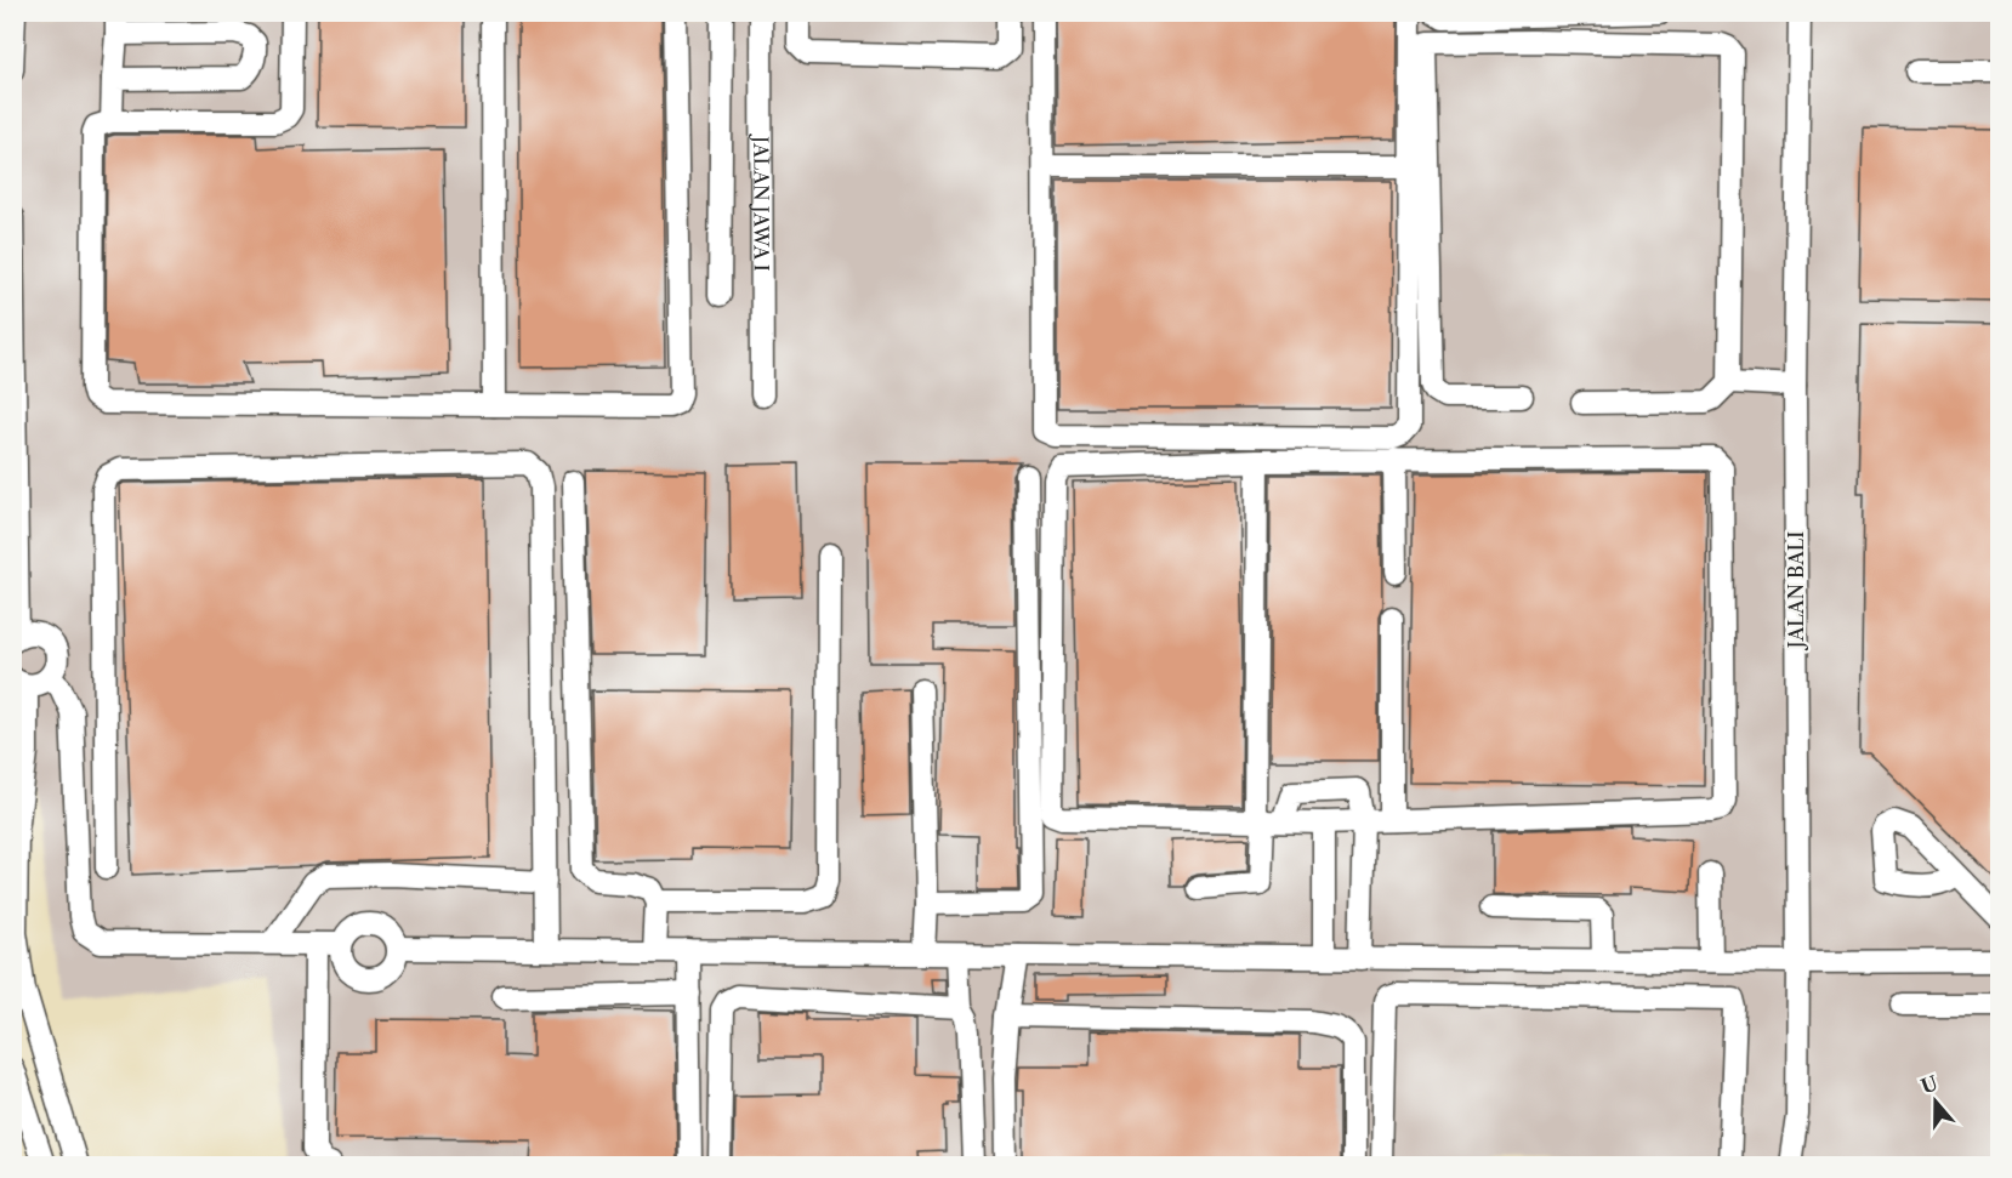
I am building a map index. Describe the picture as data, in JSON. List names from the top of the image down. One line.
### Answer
{"streets":{"street":["JALAN JAWA I","JALAN BALI"]},"north":"top"}
